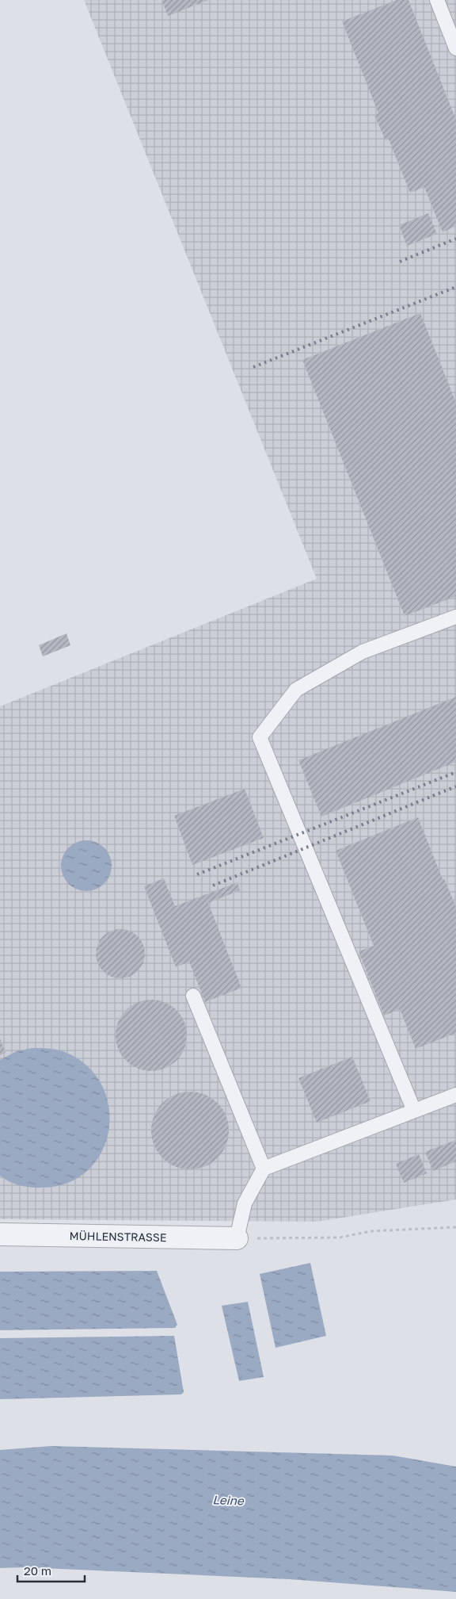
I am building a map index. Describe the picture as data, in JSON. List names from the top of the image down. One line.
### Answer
{"streets":{"street":["MÜHLENSTRASSE"]},"water":["Leine"],"scale_bar":"20 m"}
